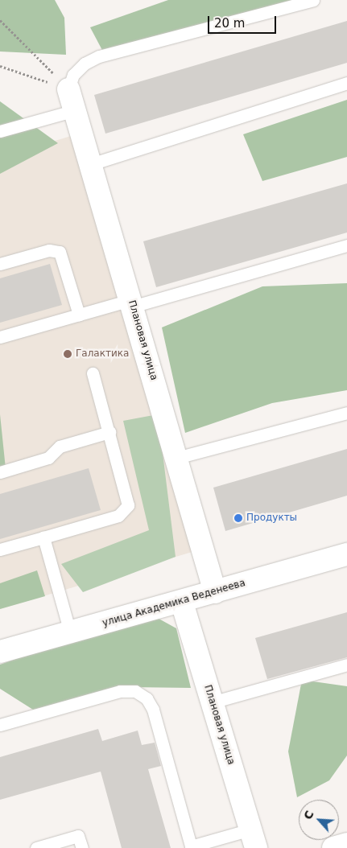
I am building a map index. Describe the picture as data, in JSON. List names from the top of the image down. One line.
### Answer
{"streets":{"street":["Плановая улица","улица Академика Веденеева"]},"crossings":[["Плановая улица","улица Академика Веденеева"]],"places":["Галактика","Продукты"],"scale_bar":"20 m","north":"top left"}
